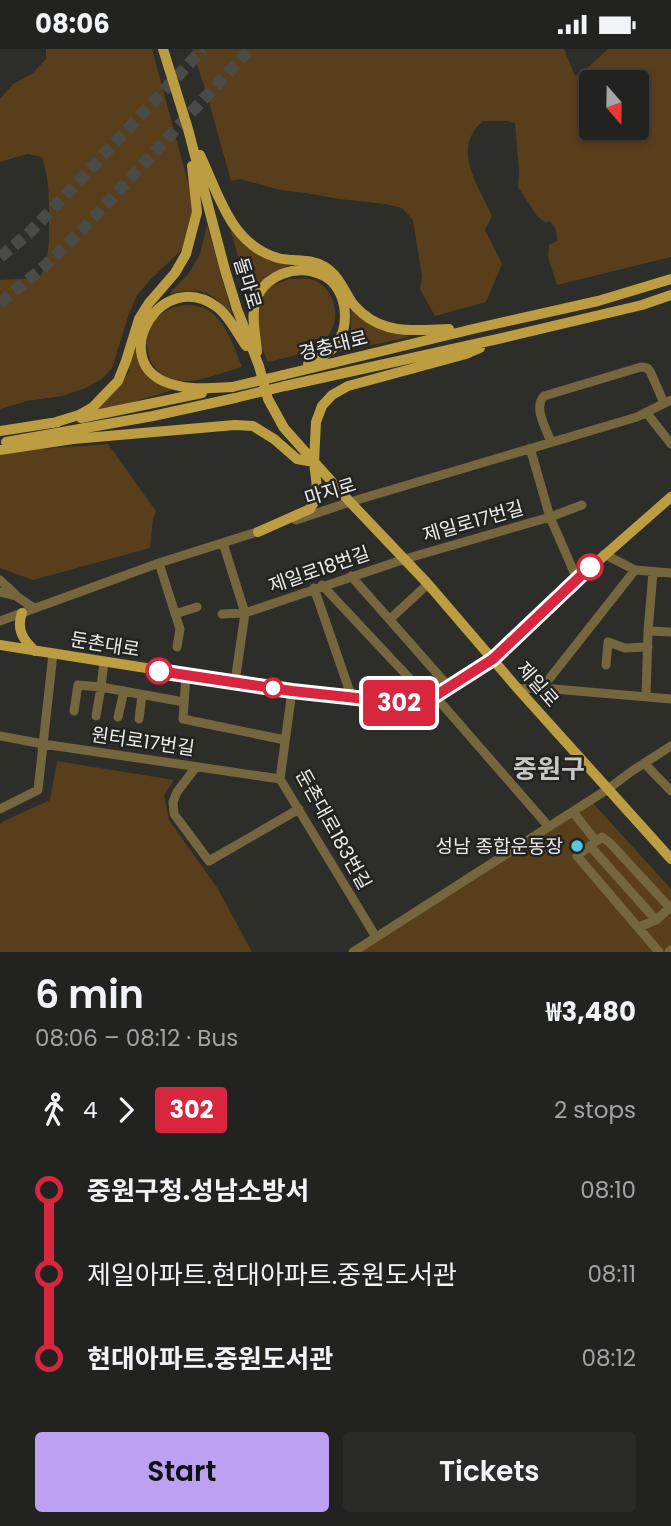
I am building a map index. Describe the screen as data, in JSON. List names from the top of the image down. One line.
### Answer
{"streets":{"main road":["돌마로","경충대로","둔촌대로","제일로"],"street":["마지로","제일로17번길","제일로18번길","원터로17번길","둔촌대로183번길"]},"crossings":[["돌마로","마지로"],["돌마로","제일로"],["마지로","제일로"],["제일로17번길","제일로18번길"],["제일로17번길","제일로"],["제일로18번길","제일로"],["둔촌대로","제일로"],["둔촌대로","둔촌대로183번길"],["원터로17번길","둔촌대로183번길"]],"districts":["중원구"],"places":["성남 종합운동장"],"lines":["bus line 302"],"north":"bottom","page":{"status":"08:06","on_map":"302","heading":["6 min","08:06 – 08:12 · Bus","₩3,480"],"legs":["4","302","2 stops"],"list":[{"name":"중원구청.성남소방서","value":"08:10"},{"name":"제일아파트.현대아파트.중원도서관","value":"08:11"},{"name":"현대아파트.중원도서관","value":"08:12"}],"buttons":["Start","Tickets"]}}
